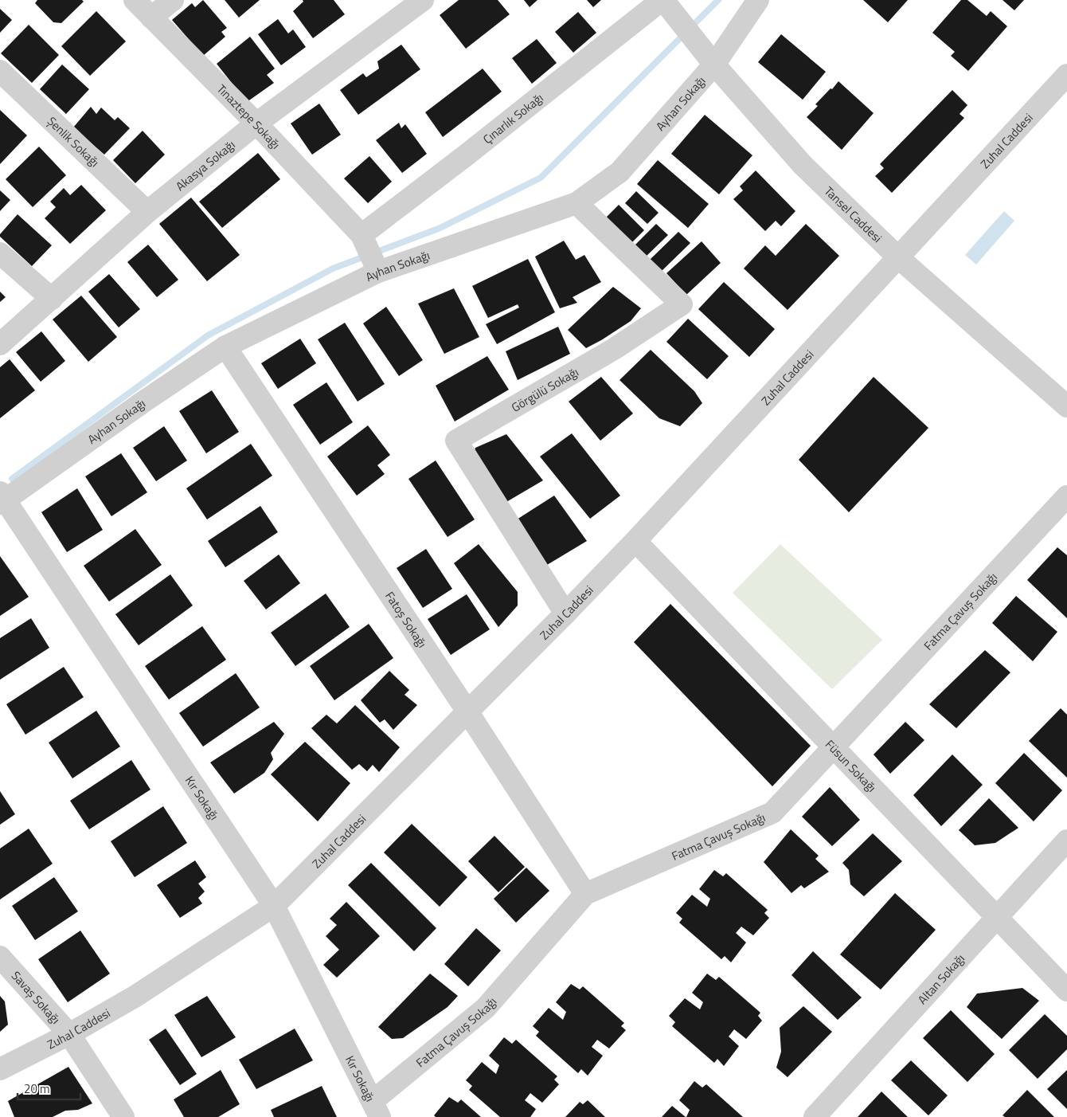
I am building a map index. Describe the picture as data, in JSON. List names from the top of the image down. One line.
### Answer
{"streets":{"street":["Ayhan Sokağı","Tınaztepe Sokağı","Çınarlık Sokağı","Zuhal Caddesi","Şenlik Sokağı","Akasya Sokağı","Tansel Caddesi","Görgülü Sokağı","Fatma Çavuş Sokağı","Fatoş Sokağı","Füsun Sokağı","Kır Sokağı","Altan Sokağı","Savaş Sokağı"]},"crossings":[["Ayhan Sokağı","Tınaztepe Sokağı"],["Ayhan Sokağı","Tansel Caddesi"],["Ayhan Sokağı","Görgülü Sokağı"],["Ayhan Sokağı","Fatoş Sokağı"],["Ayhan Sokağı","Kır Sokağı"],["Tınaztepe Sokağı","Çınarlık Sokağı"],["Tınaztepe Sokağı","Akasya Sokağı"],["Çınarlık Sokağı","Tansel Caddesi"],["Zuhal Caddesi","Tansel Caddesi"],["Zuhal Caddesi","Görgülü Sokağı"],["Zuhal Caddesi","Fatoş Sokağı"],["Zuhal Caddesi","Füsun Sokağı"],["Zuhal Caddesi","Kır Sokağı"],["Zuhal Caddesi","Savaş Sokağı"],["Şenlik Sokağı","Akasya Sokağı"],["Fatma Çavuş Sokağı","Fatoş Sokağı"],["Fatma Çavuş Sokağı","Füsun Sokağı"],["Fatma Çavuş Sokağı","Kır Sokağı"],["Füsun Sokağı","Altan Sokağı"]],"scale_bar":"20 m"}
